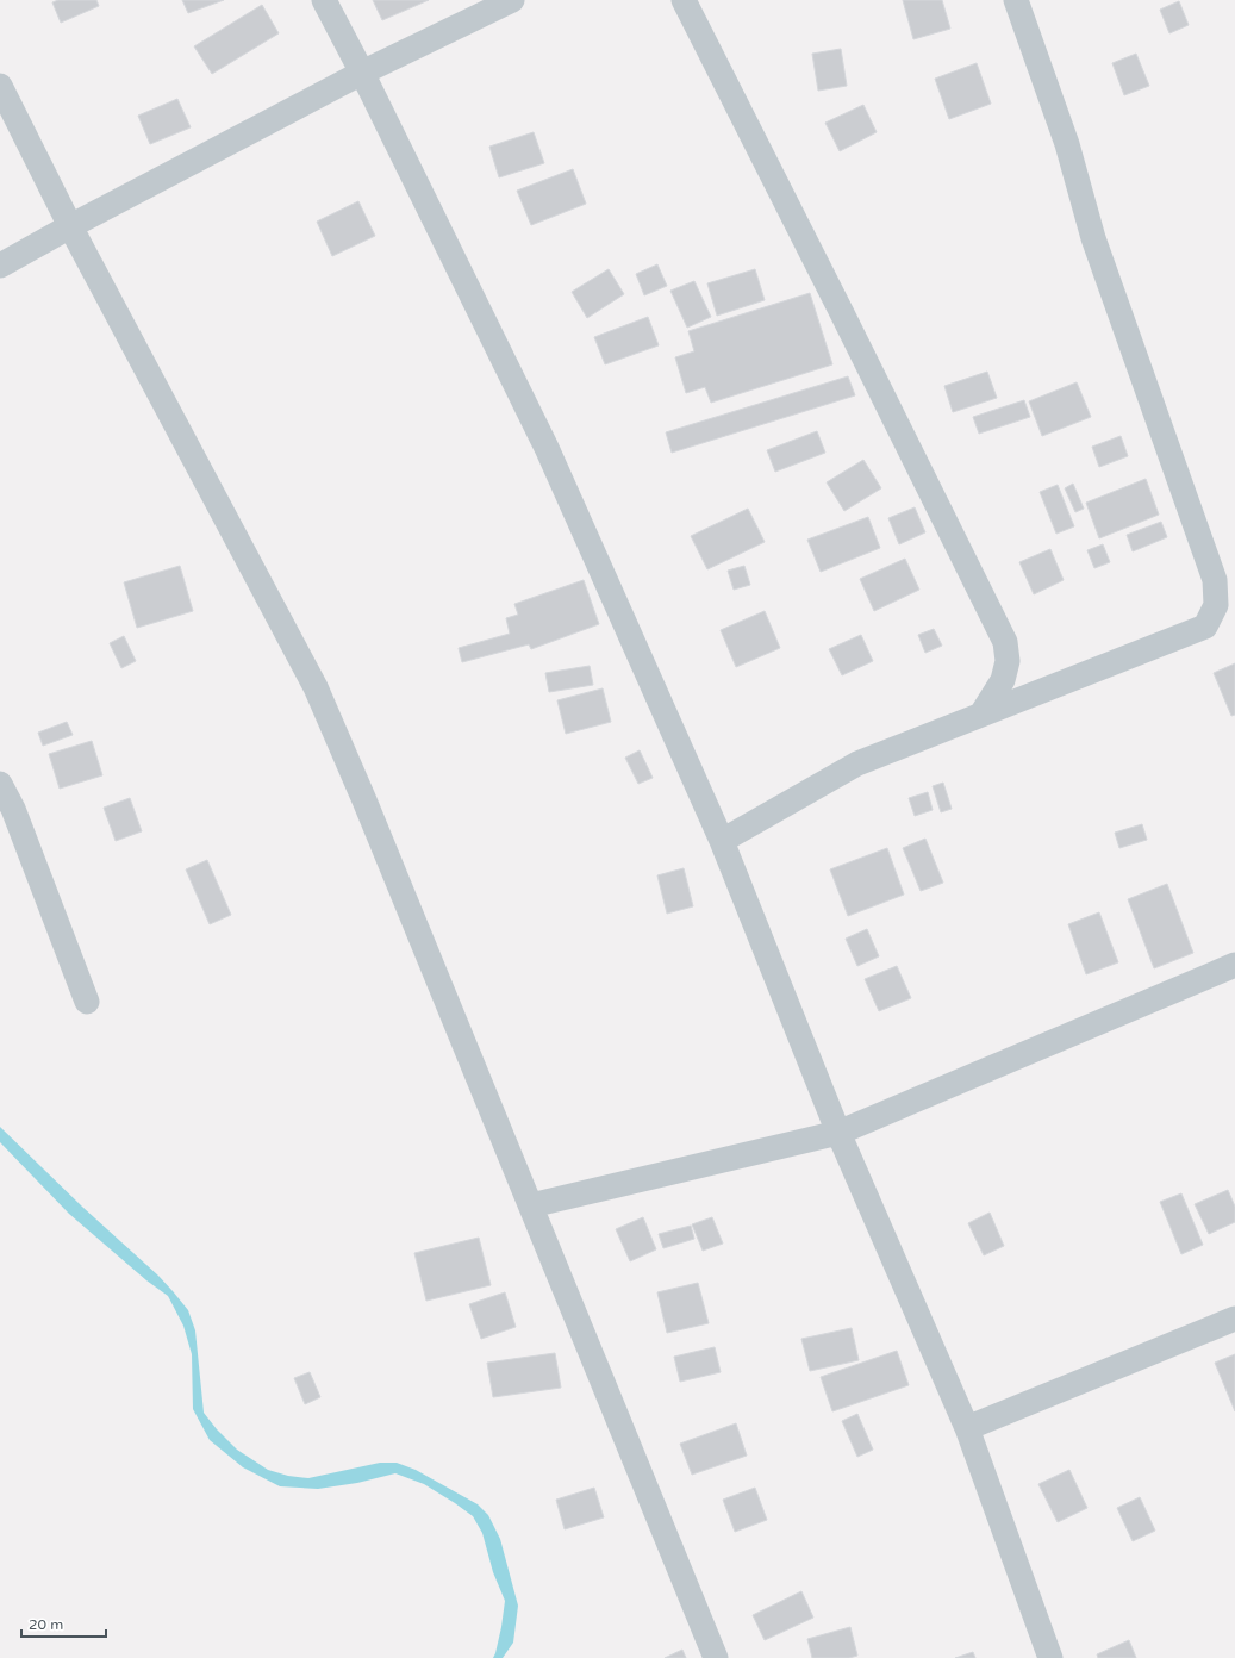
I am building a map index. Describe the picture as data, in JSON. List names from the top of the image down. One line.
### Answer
{"scale_bar":"20 m"}
